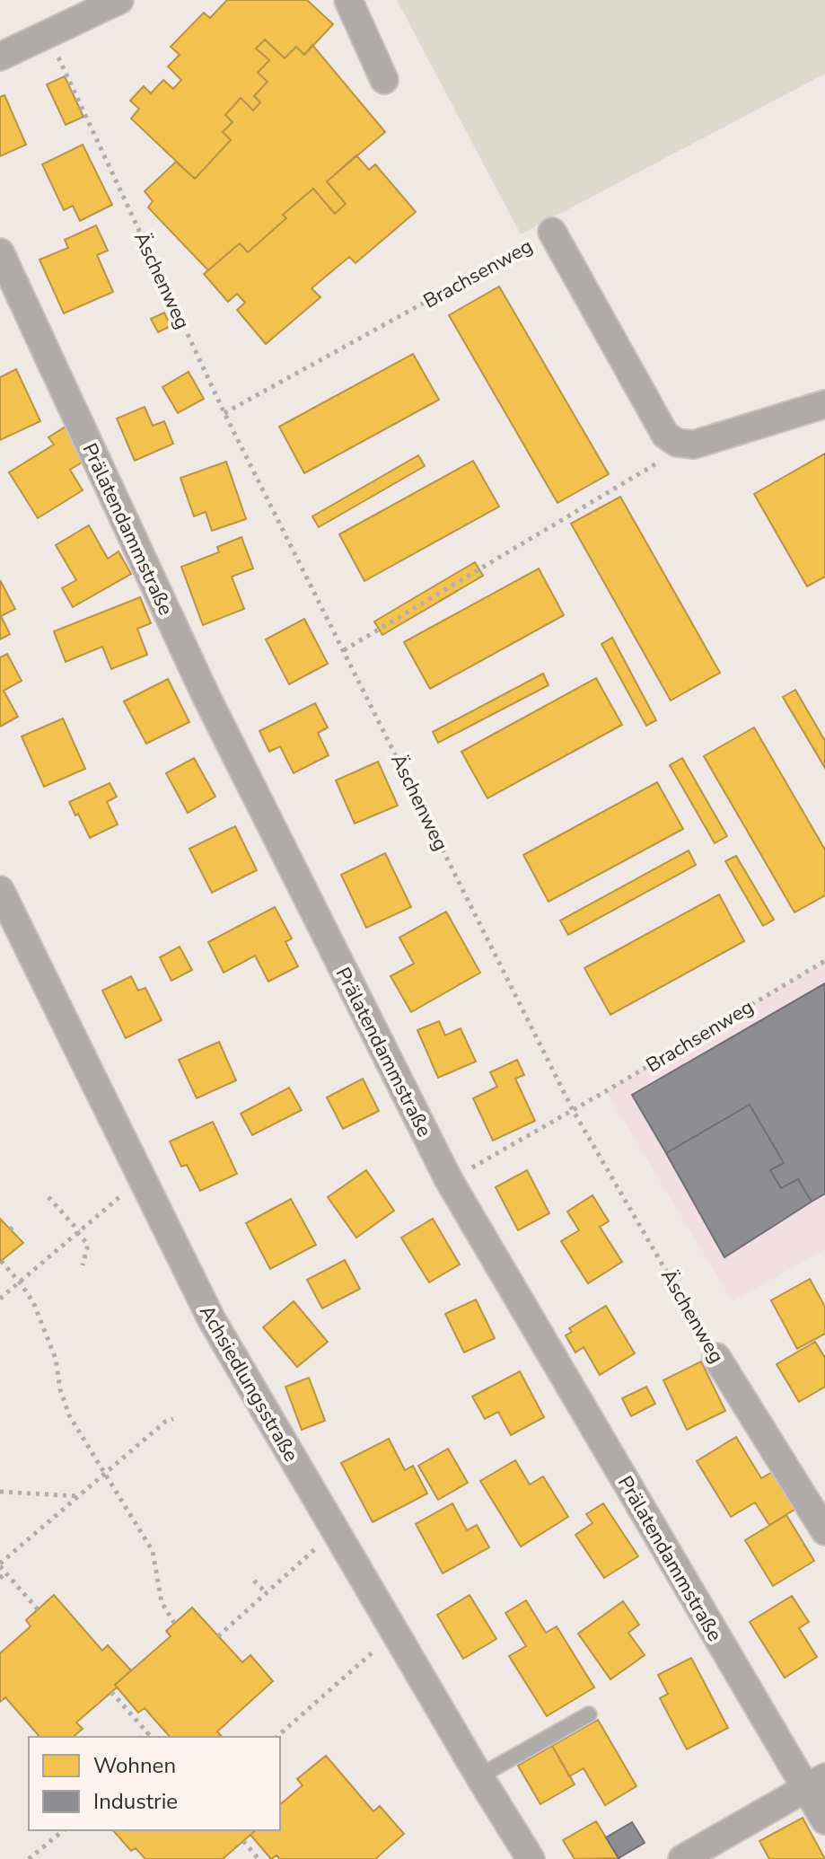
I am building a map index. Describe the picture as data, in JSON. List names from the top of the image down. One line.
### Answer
{"streets":{"street":["Brachsenweg","Äschenweg","Prälatendammstraße","Achsiedlungsstraße"]},"crossings":[["Brachsenweg","Äschenweg"],["Brachsenweg","Prälatendammstraße"]],"legend":["Wohnen","Industrie"]}
